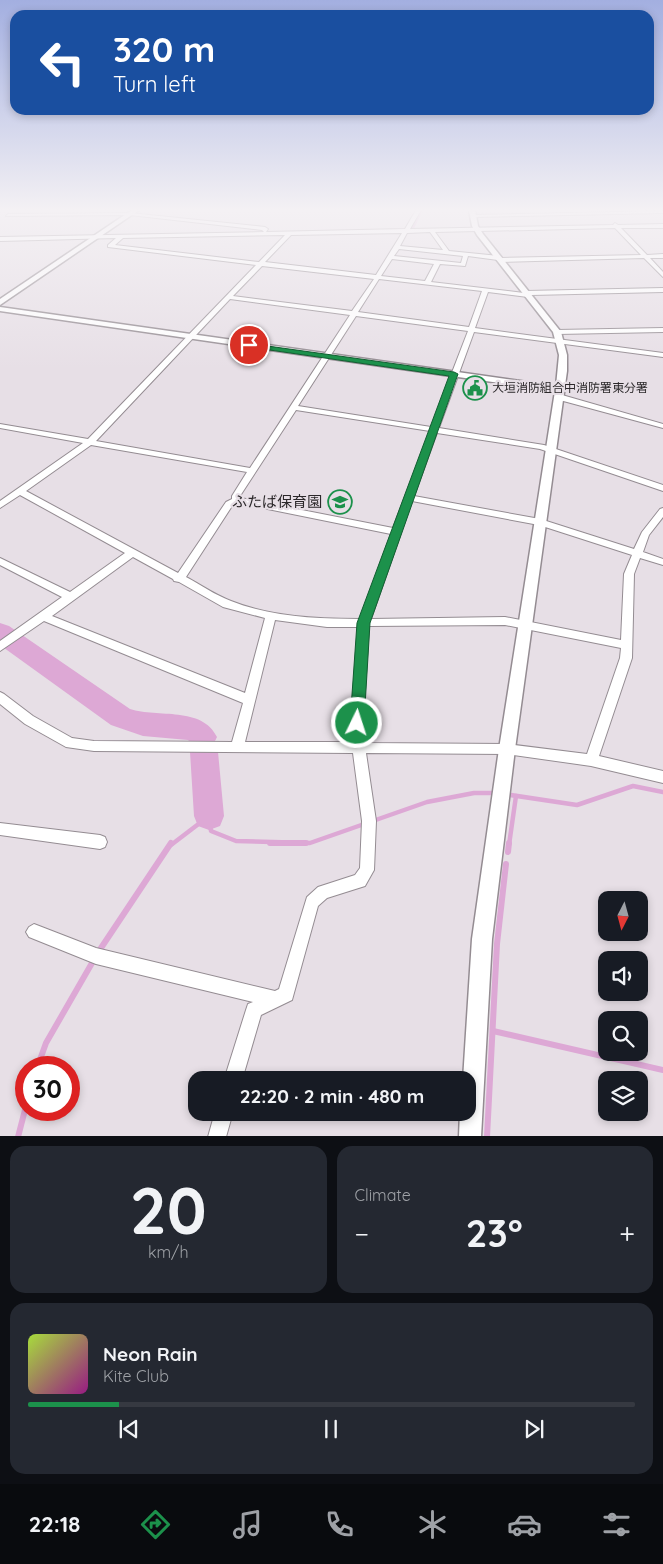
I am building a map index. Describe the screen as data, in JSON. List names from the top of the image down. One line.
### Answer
{"places":{"public building":["大垣消防組合中消防署東分署"],"school or university":["ふたば保育園"]},"north":"bottom","page":{"turn":["320 m","Turn left"],"limit":"30","trip":"22:20 · 2 min · 480 m","tile":[["20","km/h"],"Climate"],"heat":["−","23°","+"],"song":["Neon Rain","Kite Club"],"tabs":"22:18"}}
